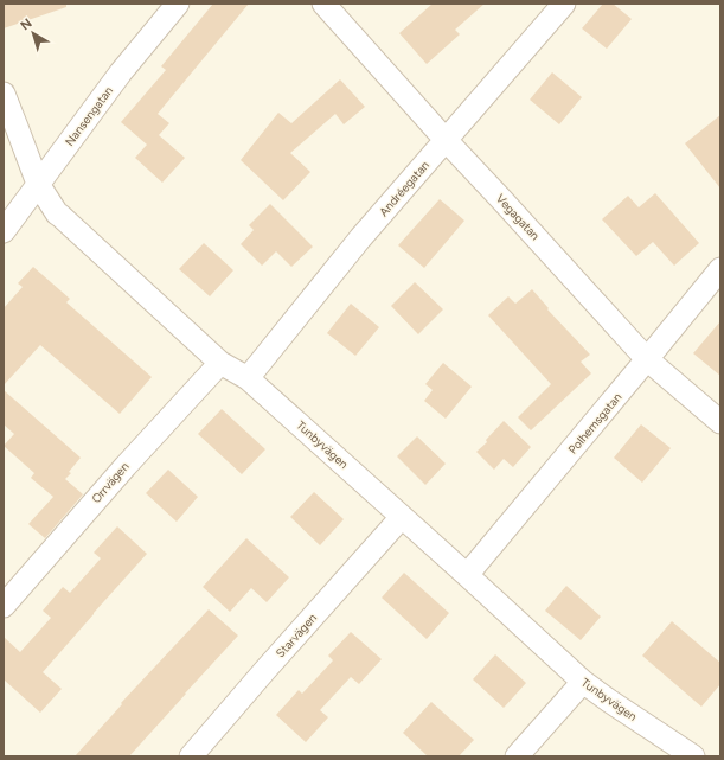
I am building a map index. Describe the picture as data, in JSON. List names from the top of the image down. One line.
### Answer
{"streets":{"street":["Nansengatan","Andréegatan","Vegagatan","Polhemsgatan","Tunbyvägen","Orrvägen","Starvägen"]},"crossings":[["Nansengatan","Tunbyvägen"],["Andréegatan","Vegagatan"],["Andréegatan","Tunbyvägen"],["Vegagatan","Polhemsgatan"],["Polhemsgatan","Tunbyvägen"],["Tunbyvägen","Orrvägen"],["Tunbyvägen","Starvägen"]],"north":"top left"}
